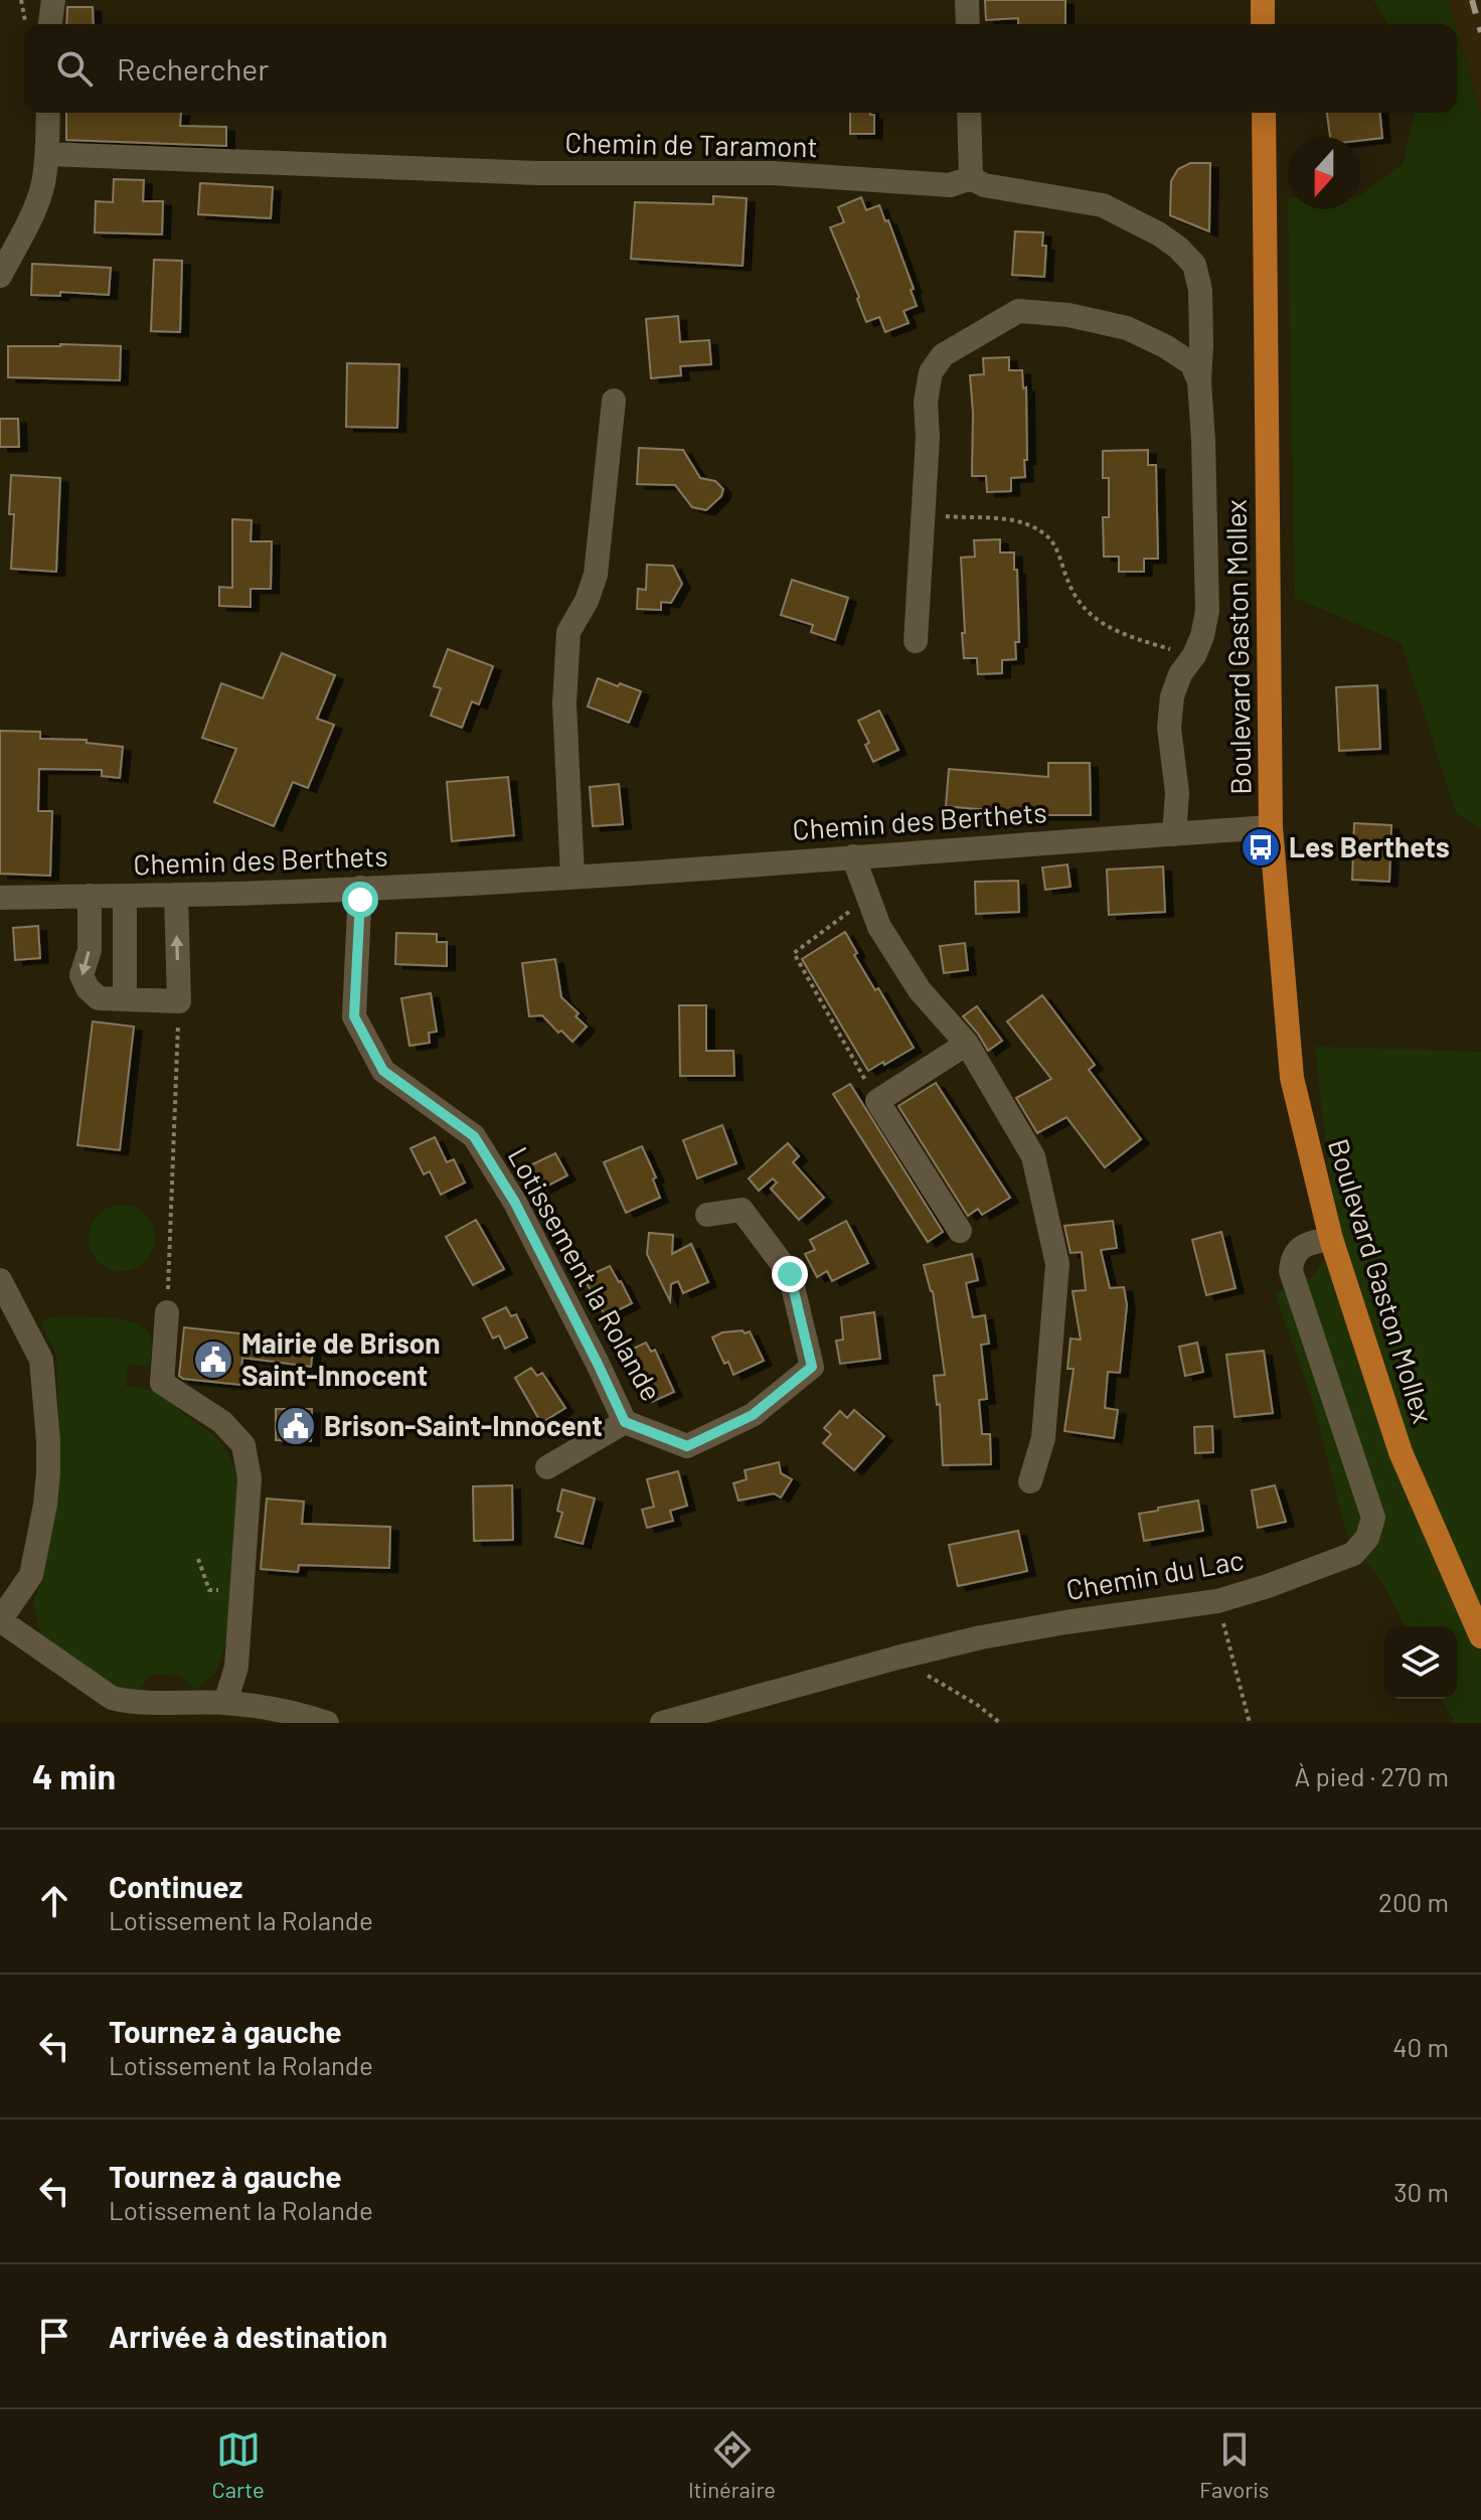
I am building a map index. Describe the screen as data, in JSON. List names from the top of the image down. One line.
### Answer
{"streets":{"main road":["Boulevard Gaston Mollex"],"street":["Chemin de Taramont","Chemin des Berthets","Lotissement la Rolande","Chemin du Lac"]},"crossings":[["Chemin de Taramont","Chemin des Berthets"],["Boulevard Gaston Mollex","Chemin des Berthets"],["Boulevard Gaston Mollex","Chemin du Lac"],["Chemin des Berthets","Lotissement la Rolande"]],"places":{"bus stop":["Les Berthets"],"public building":["Mairie de Brison Saint-Innocent","Brison-Saint-Innocent"]},"north":"bottom","page":{"search":"Rechercher","heading":["4 min","À pied · 270 m"],"list":[["Continuez","Lotissement la Rolande","200 m"],["Tournez à gauche","Lotissement la Rolande","40 m"],["Tournez à gauche","Lotissement la Rolande","30 m"],"Arrivée à destination"],"nav":["Carte","Itinéraire","Favoris"]}}
